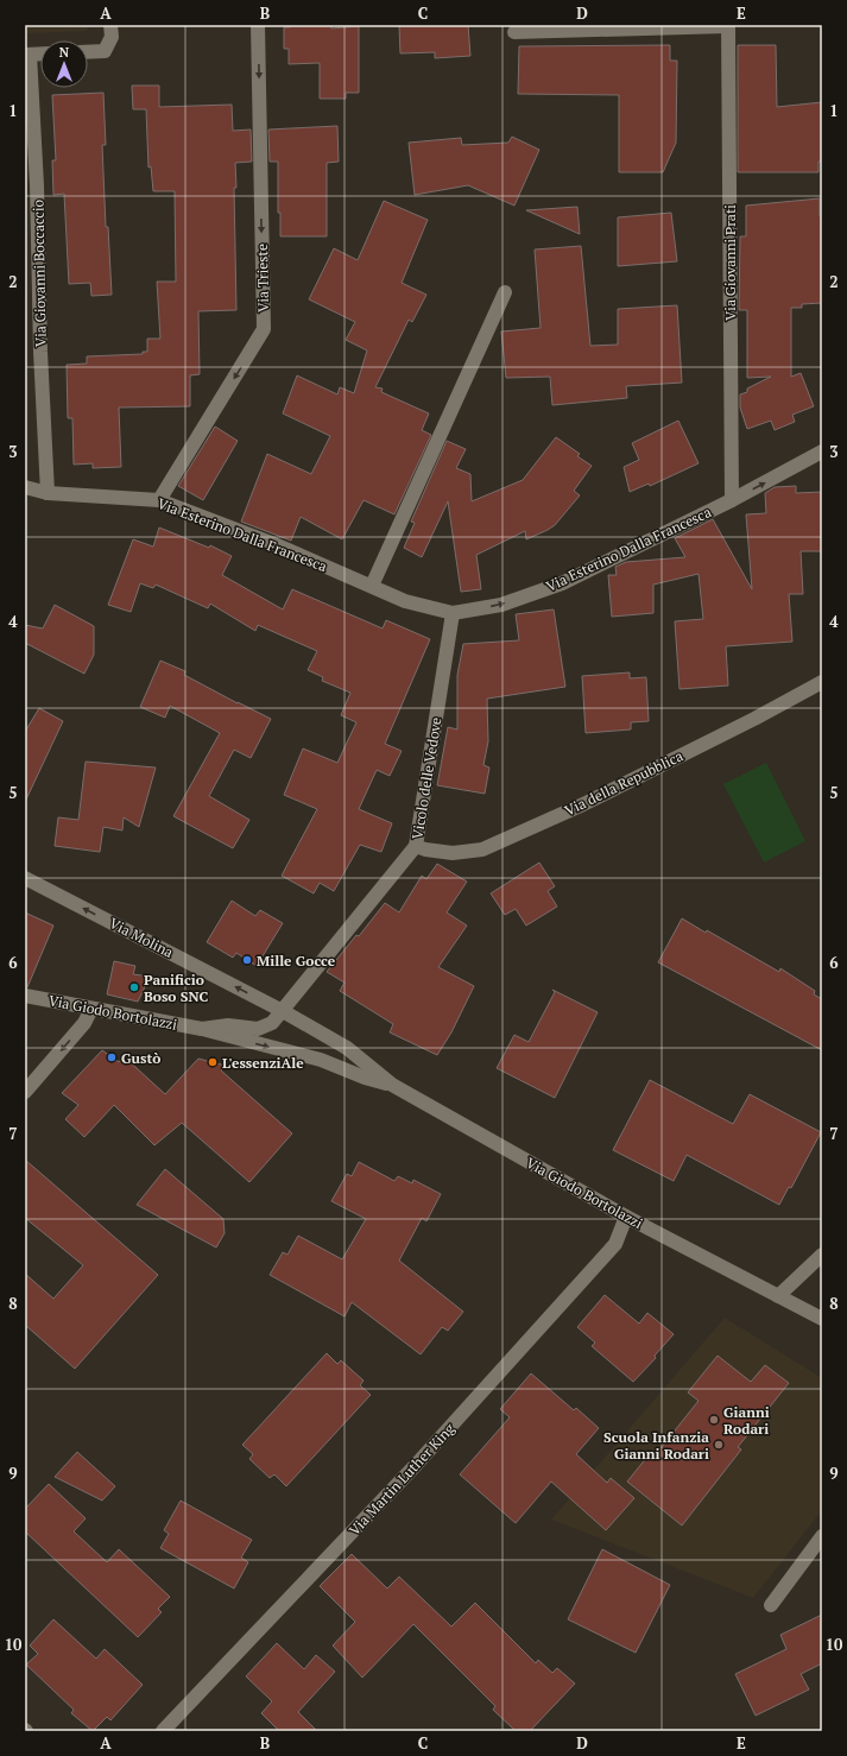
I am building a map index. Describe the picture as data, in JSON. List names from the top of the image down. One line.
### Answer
{"streets":{"street":["Via Giovanni Prati","Via Giovanni Boccaccio","Via Trieste","Via Esterino Dalla Francesca","Vicolo delle Vedove","Via della Repubblica","Via Molina","Via Giodo Bortolazzi","Via Martin Luther King"]},"crossings":[["Via Giovanni Prati","Via Esterino Dalla Francesca"],["Via Giovanni Boccaccio","Via Esterino Dalla Francesca"],["Via Trieste","Via Esterino Dalla Francesca"],["Via Esterino Dalla Francesca","Vicolo delle Vedove"],["Vicolo delle Vedove","Via della Repubblica"],["Vicolo delle Vedove","Via Molina"],["Vicolo delle Vedove","Via Giodo Bortolazzi"],["Via Molina","Via Giodo Bortolazzi"],["Via Giodo Bortolazzi","Via Martin Luther King"]],"one_way":["Via Trieste","Via Esterino Dalla Francesca","Via Molina"],"places":["Mille Gocce","Panificio Boso SNC","Gustò","L'essenziAle","Gianni Rodari","Scuola Infanzia Gianni Rodari"],"north":"top","grid":{"columns":["A","B","C","D","E"],"rows":["1","2","3","4","5","6","7","8","9","10"]}}
